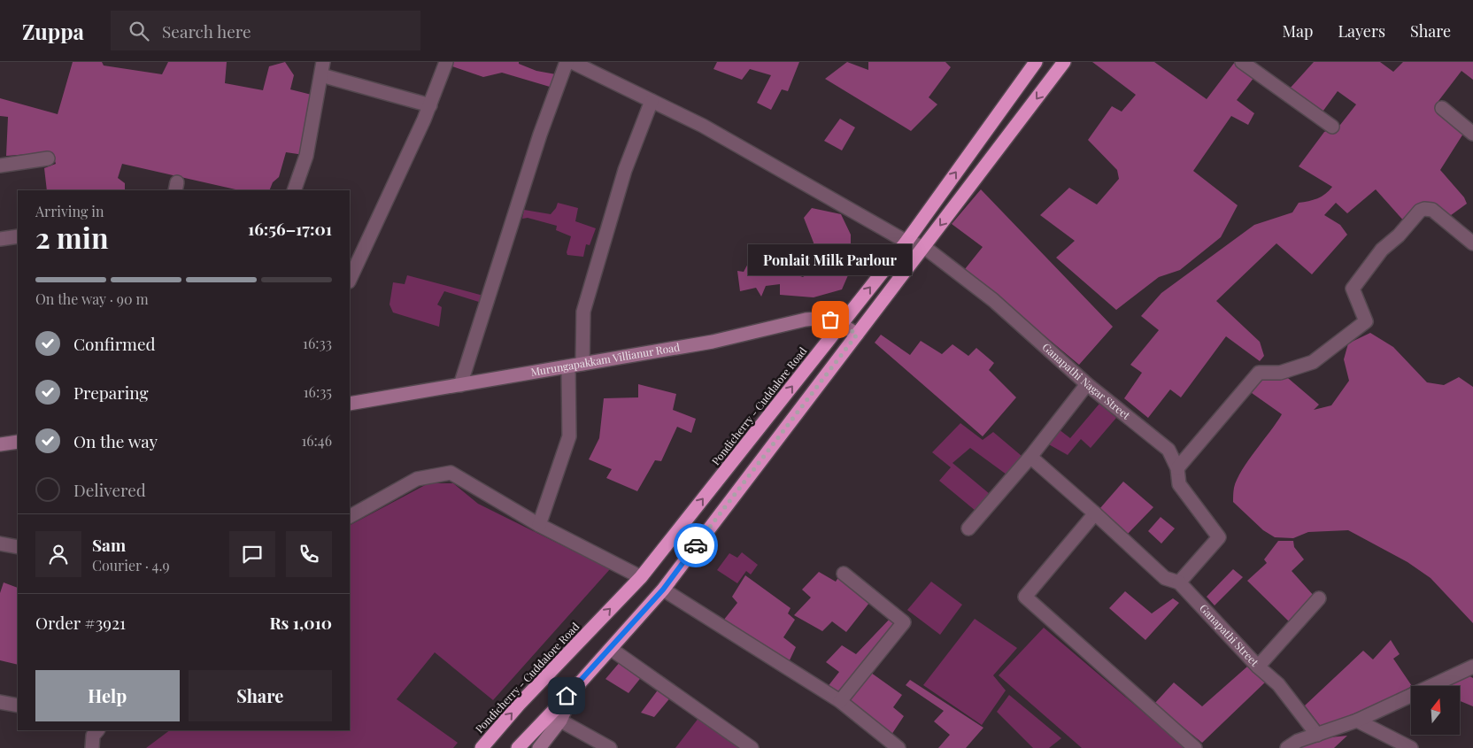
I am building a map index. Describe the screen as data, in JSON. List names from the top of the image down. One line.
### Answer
{"streets":{"highway":["Pondicherry - Cuddalore Road"],"main road":["Murungapakkam Villianur Road"],"street":["Ganapathi Nagar Street","Ganapathi Street"]},"crossings":[["Murungapakkam Villianur Road","Pondicherry - Cuddalore Road"],["Ganapathi Nagar Street","Ganapathi Street"]],"places":["Ponlait Milk Parlour"],"north":"top","page":{"header":"Zuppa","search":"Search here","nav":["Map","Layers","Share"],"heading":["2 min","Arriving in","16:56–17:01"],"panel":["Sam","Courier · 4.9","Order #3921","Rs 1,010"],"bubble":"Ponlait Milk Parlour","bar":"On the way · 90 m","list":[["Confirmed","16:33"],["Preparing","16:35"],["On the way","16:46"],"Delivered"],"buttons":["Help","Share"]}}
